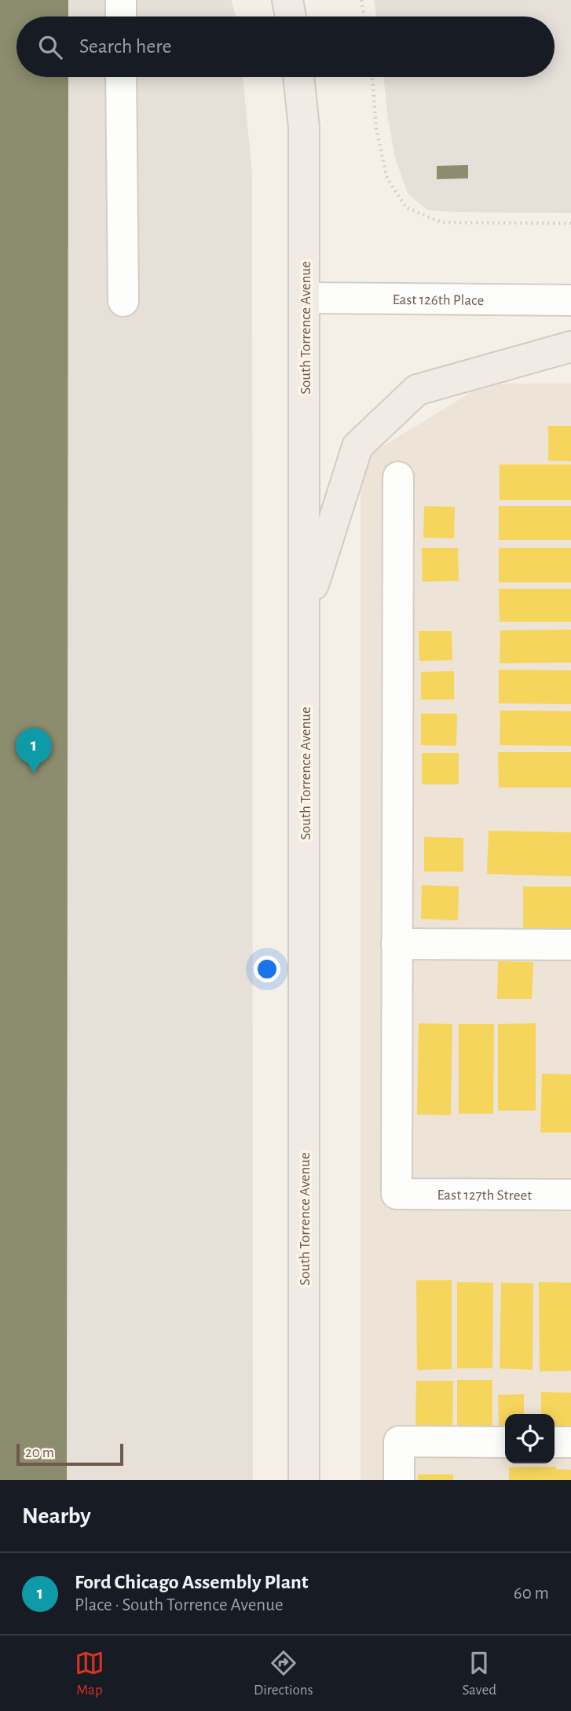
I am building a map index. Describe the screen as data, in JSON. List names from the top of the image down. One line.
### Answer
{"streets":{"main road":["South Torrence Avenue"],"street":["East 126th Place","East 127th Street"]},"crossings":[["East 126th Place","South Torrence Avenue"]],"scale_bar":"20 m","page":{"search":"Search here","pins":"1","scale":"20 m","heading":"Nearby","list":[{"mark":"1","name":"Ford Chicago Assembly Plant","note":"Place · South Torrence Avenue","value":"60 m"}],"nav":["Map","Directions","Saved"]}}
